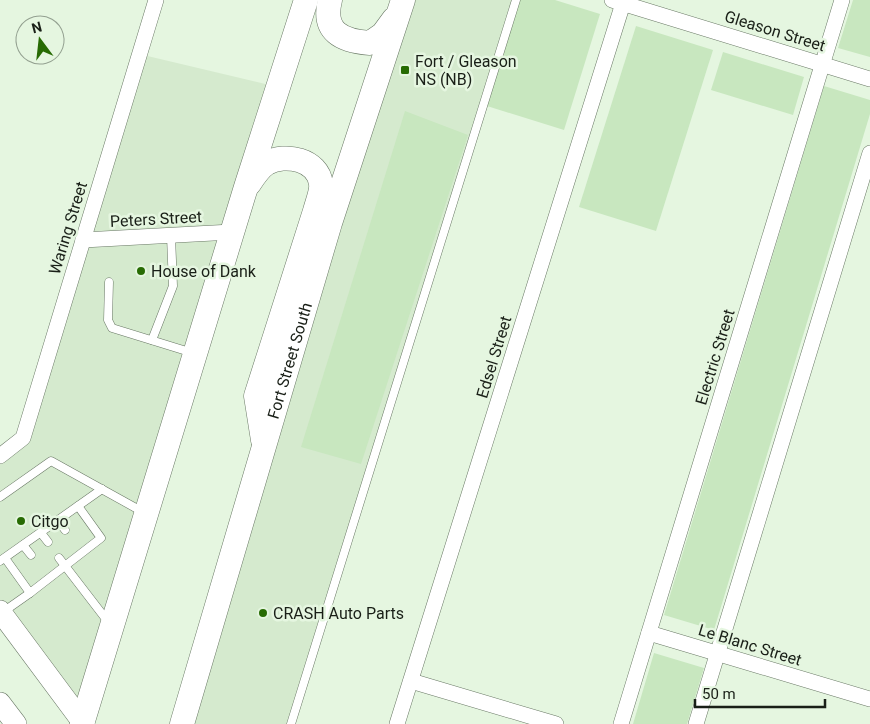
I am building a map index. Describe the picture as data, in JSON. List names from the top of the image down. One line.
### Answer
{"streets":{"main road":["Fort Street South"],"street":["Gleason Street","Peters Street","Waring Street","Edsel Street","Electric Street","Le Blanc Street"]},"crossings":[["Gleason Street","Edsel Street"],["Gleason Street","Electric Street"],["Peters Street","Waring Street"],["Electric Street","Le Blanc Street"]],"places":{"transit":["Fort / Gleason NS (NB)"],"other":["House of Dank","Citgo","CRASH Auto Parts"]},"scale_bar":"50 m","north":"top"}
